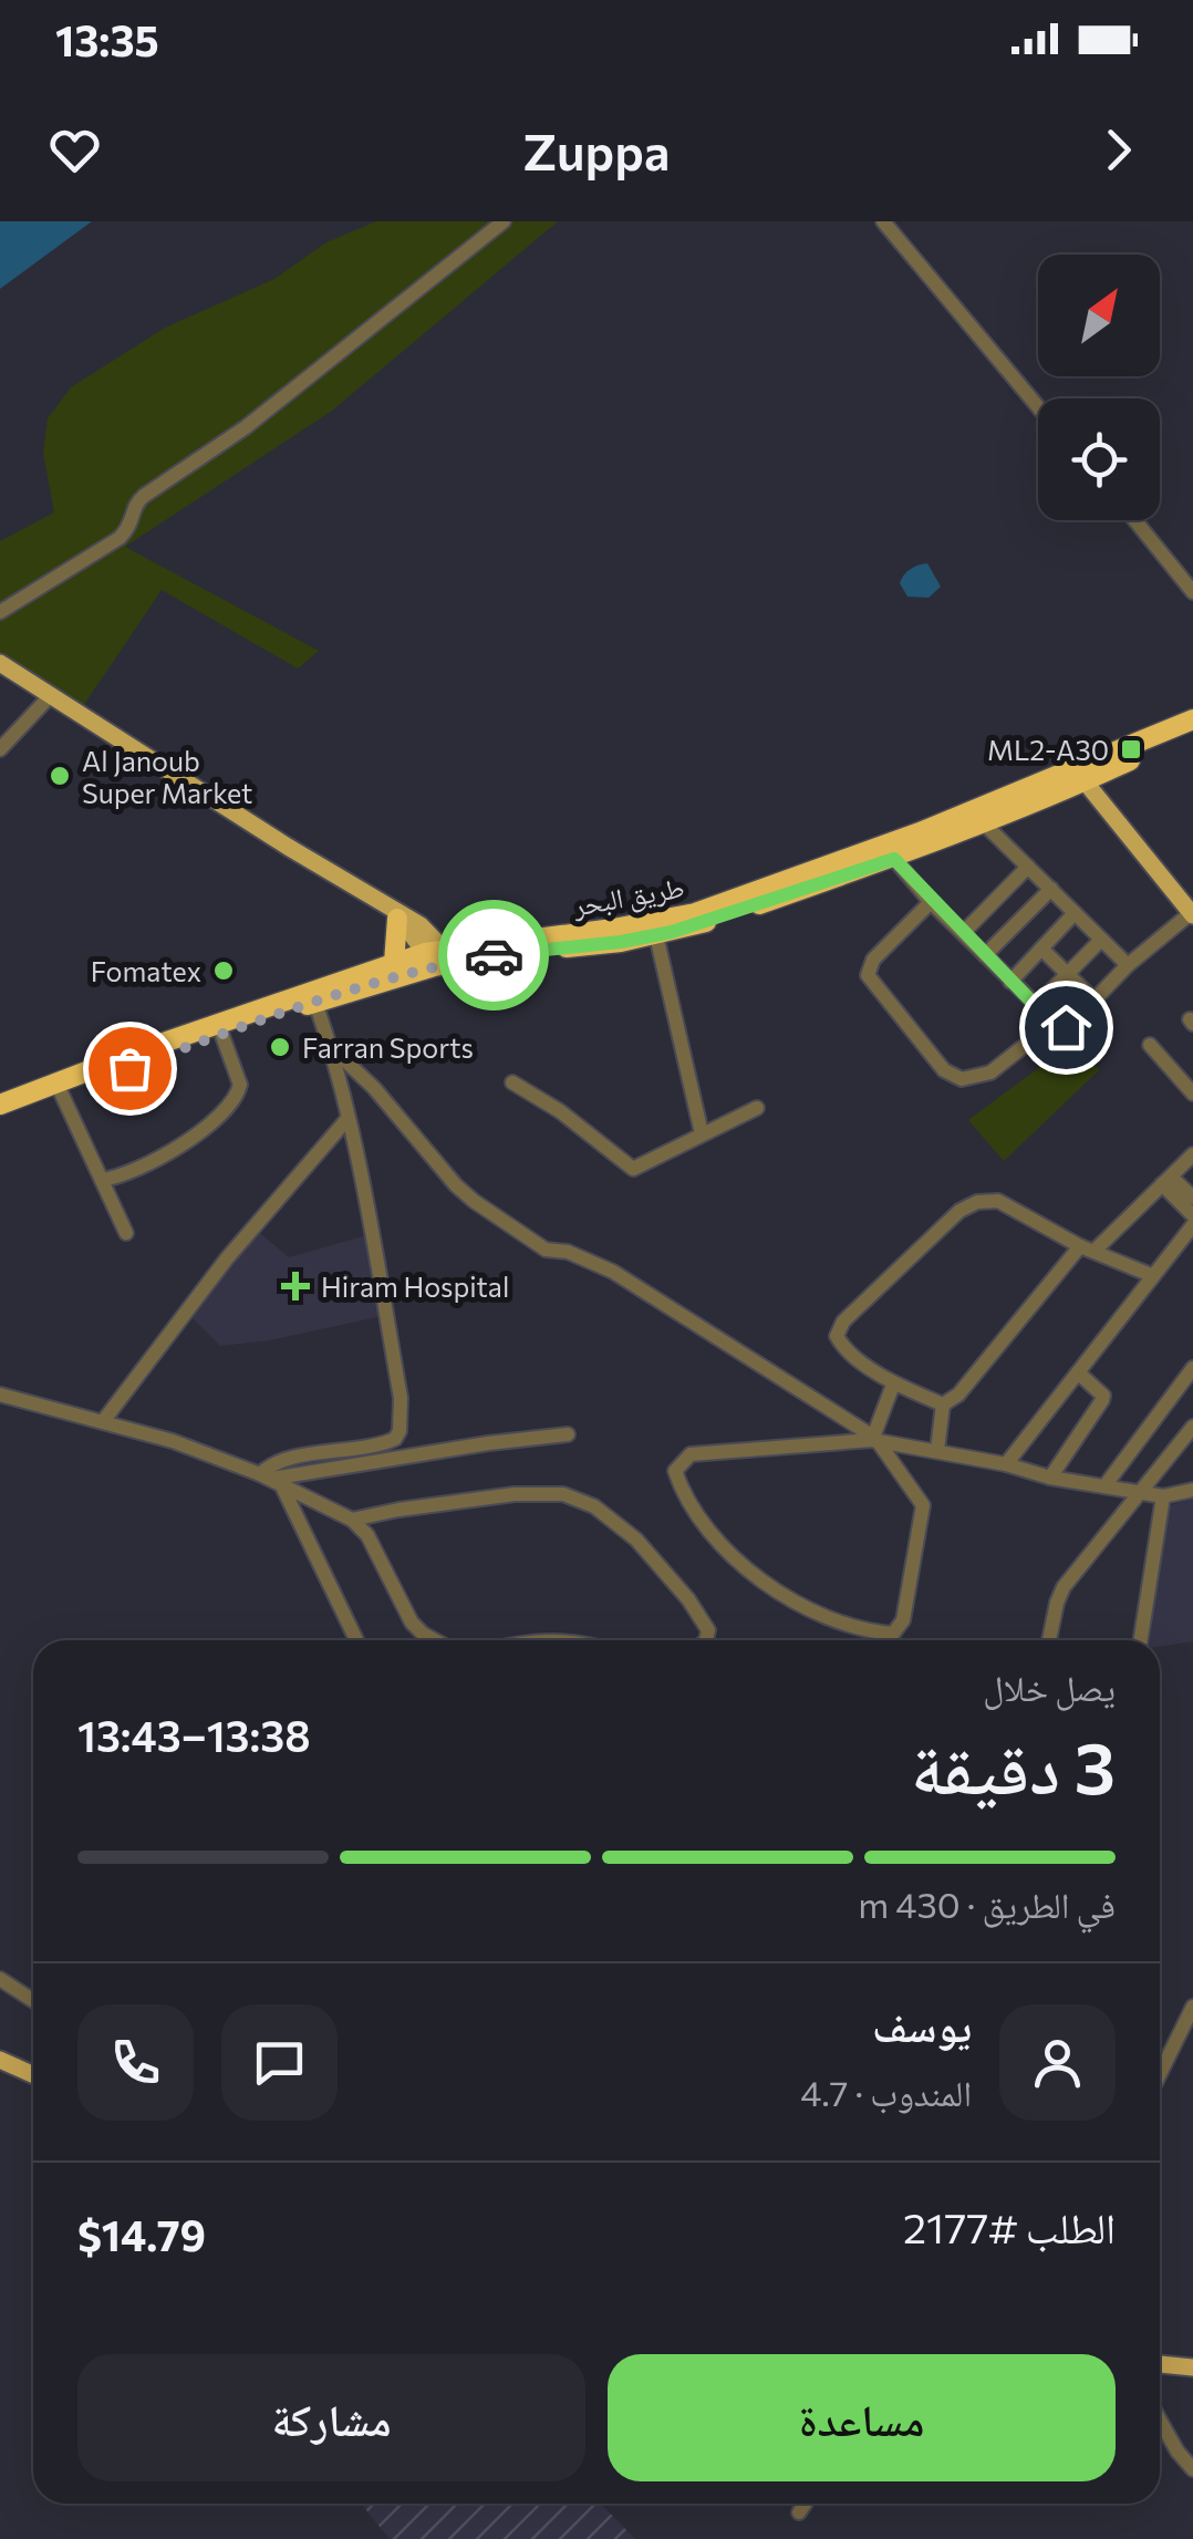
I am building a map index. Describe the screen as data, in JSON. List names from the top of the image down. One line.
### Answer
{"streets":{"highway":["طريق البحر"]},"places":{"transit":["ML2-A30"],"other":["Al Janoub Super Market","Fomatex","Farran Sports"],"health":["Hiram Hospital"]},"north":"top right","page":{"status":"13:35","header":"Zuppa","heading":["3 دقيقة","يصل خلال","13:38–13:43"],"panel":["يوسف","المندوب · 4.7","الطلب #2177","$14.79"],"bar":"في الطريق · 430 m","buttons":["مساعدة","مشاركة"]}}
